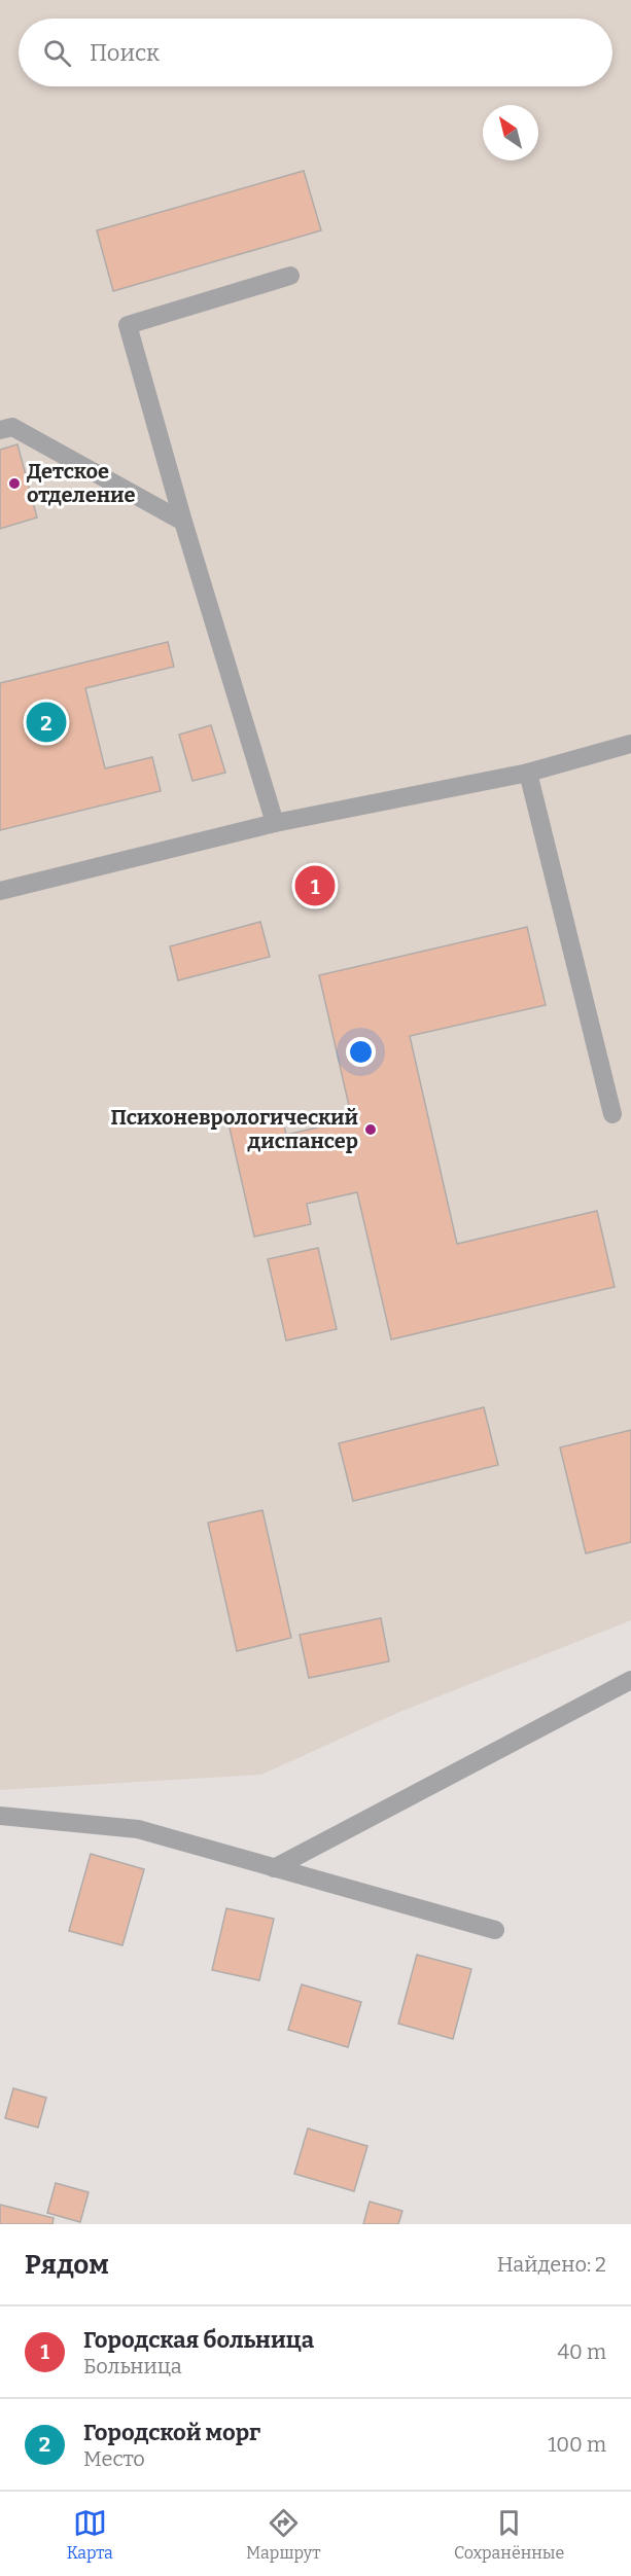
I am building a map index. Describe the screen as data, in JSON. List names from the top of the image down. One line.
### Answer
{"places":["Детское отделение","Психоневрологический диспансер"],"north":"top left","page":{"search":"Поиск","pins":["2","1"],"heading":["Рядом","Найдено: 2"],"list":[{"mark":"1","name":"Городская больница","note":"Больница","value":"40 m"},{"mark":"2","name":"Городской морг","note":"Место","value":"100 m"}],"nav":["Карта","Маршрут","Сохранённые"]}}
